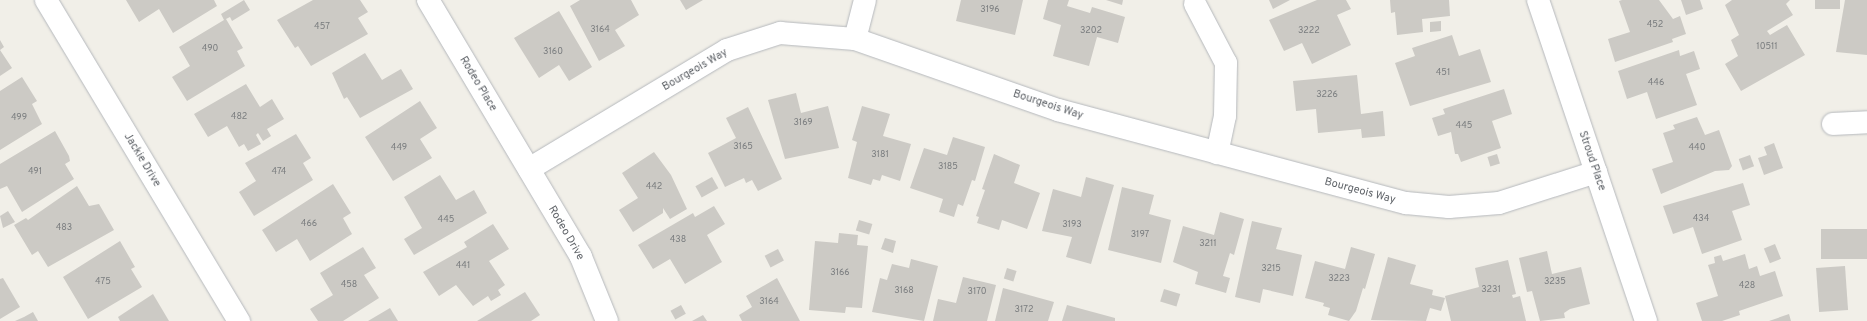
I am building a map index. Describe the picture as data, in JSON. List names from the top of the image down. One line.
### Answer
{"streets":{"street":["Bourgeois Way","Rodeo Place","Jackie Drive","Stroud Place","Rodeo Drive"]},"crossings":[["Bourgeois Way","Rodeo Place"],["Bourgeois Way","Stroud Place"],["Bourgeois Way","Rodeo Drive"],["Rodeo Place","Rodeo Drive"]],"house_numbers":["3196","452","457","3164","3202","3222","10511","490","3160","451","446","3226","482","499","3169","445","3165","449","440","3181","3185","491","474","442","434","445","466","3193","483","3197","438","3211","441","3215","3166","3223","475","3235","458","428","3231","3168","3170","3164","3172"]}
